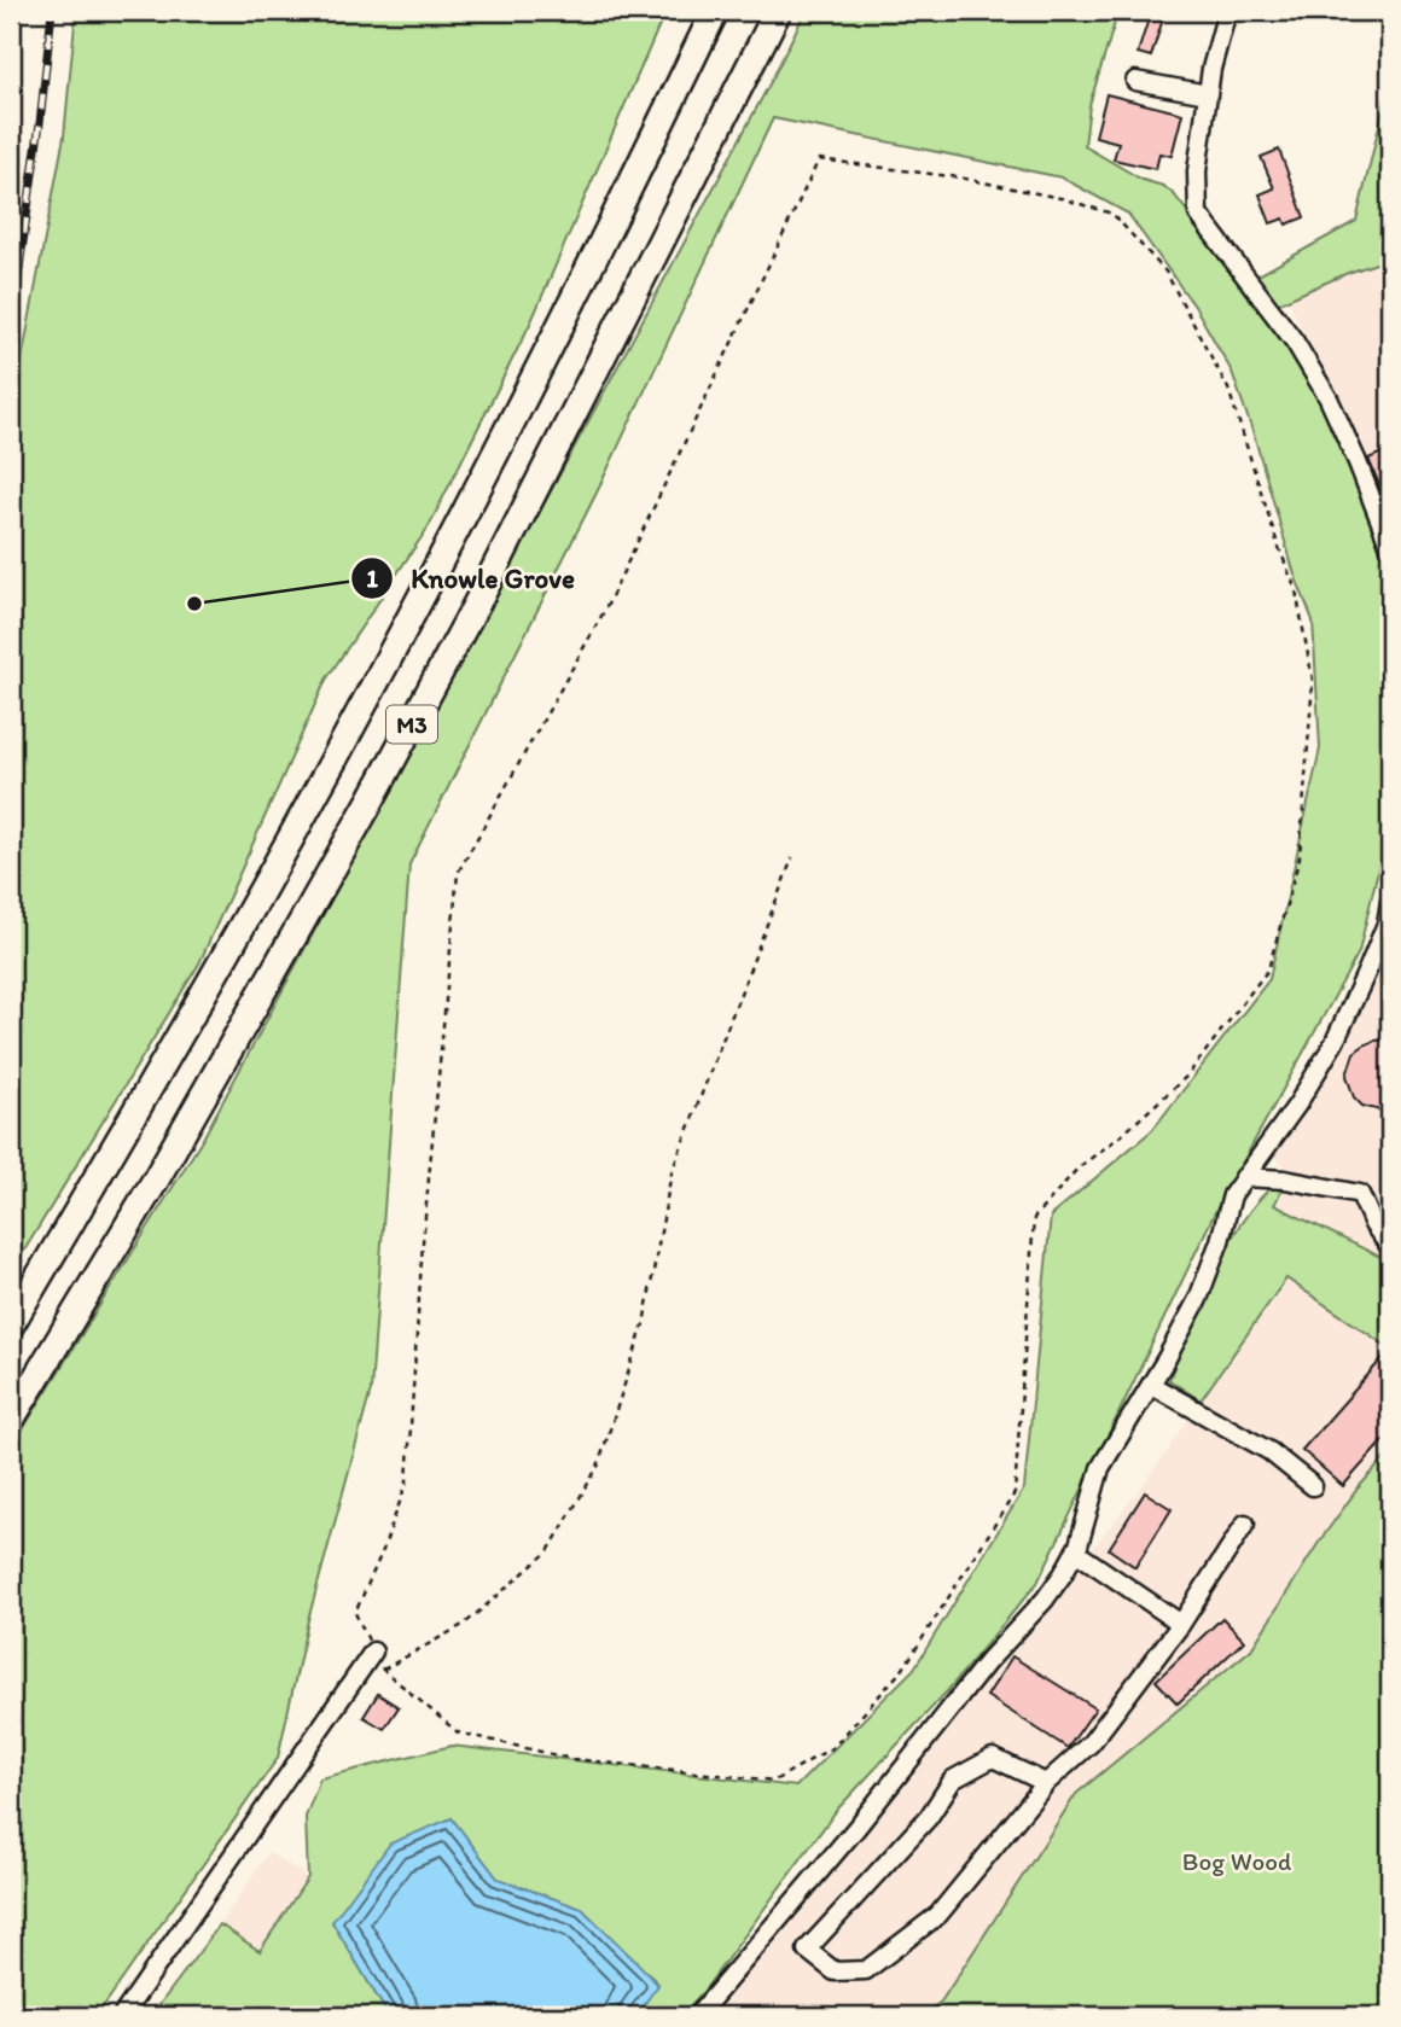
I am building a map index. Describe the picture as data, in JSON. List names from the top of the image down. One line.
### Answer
{"streets":{"highway":["M3"]},"parks":["Bog Wood"],"places":["Knowle Grove"]}
